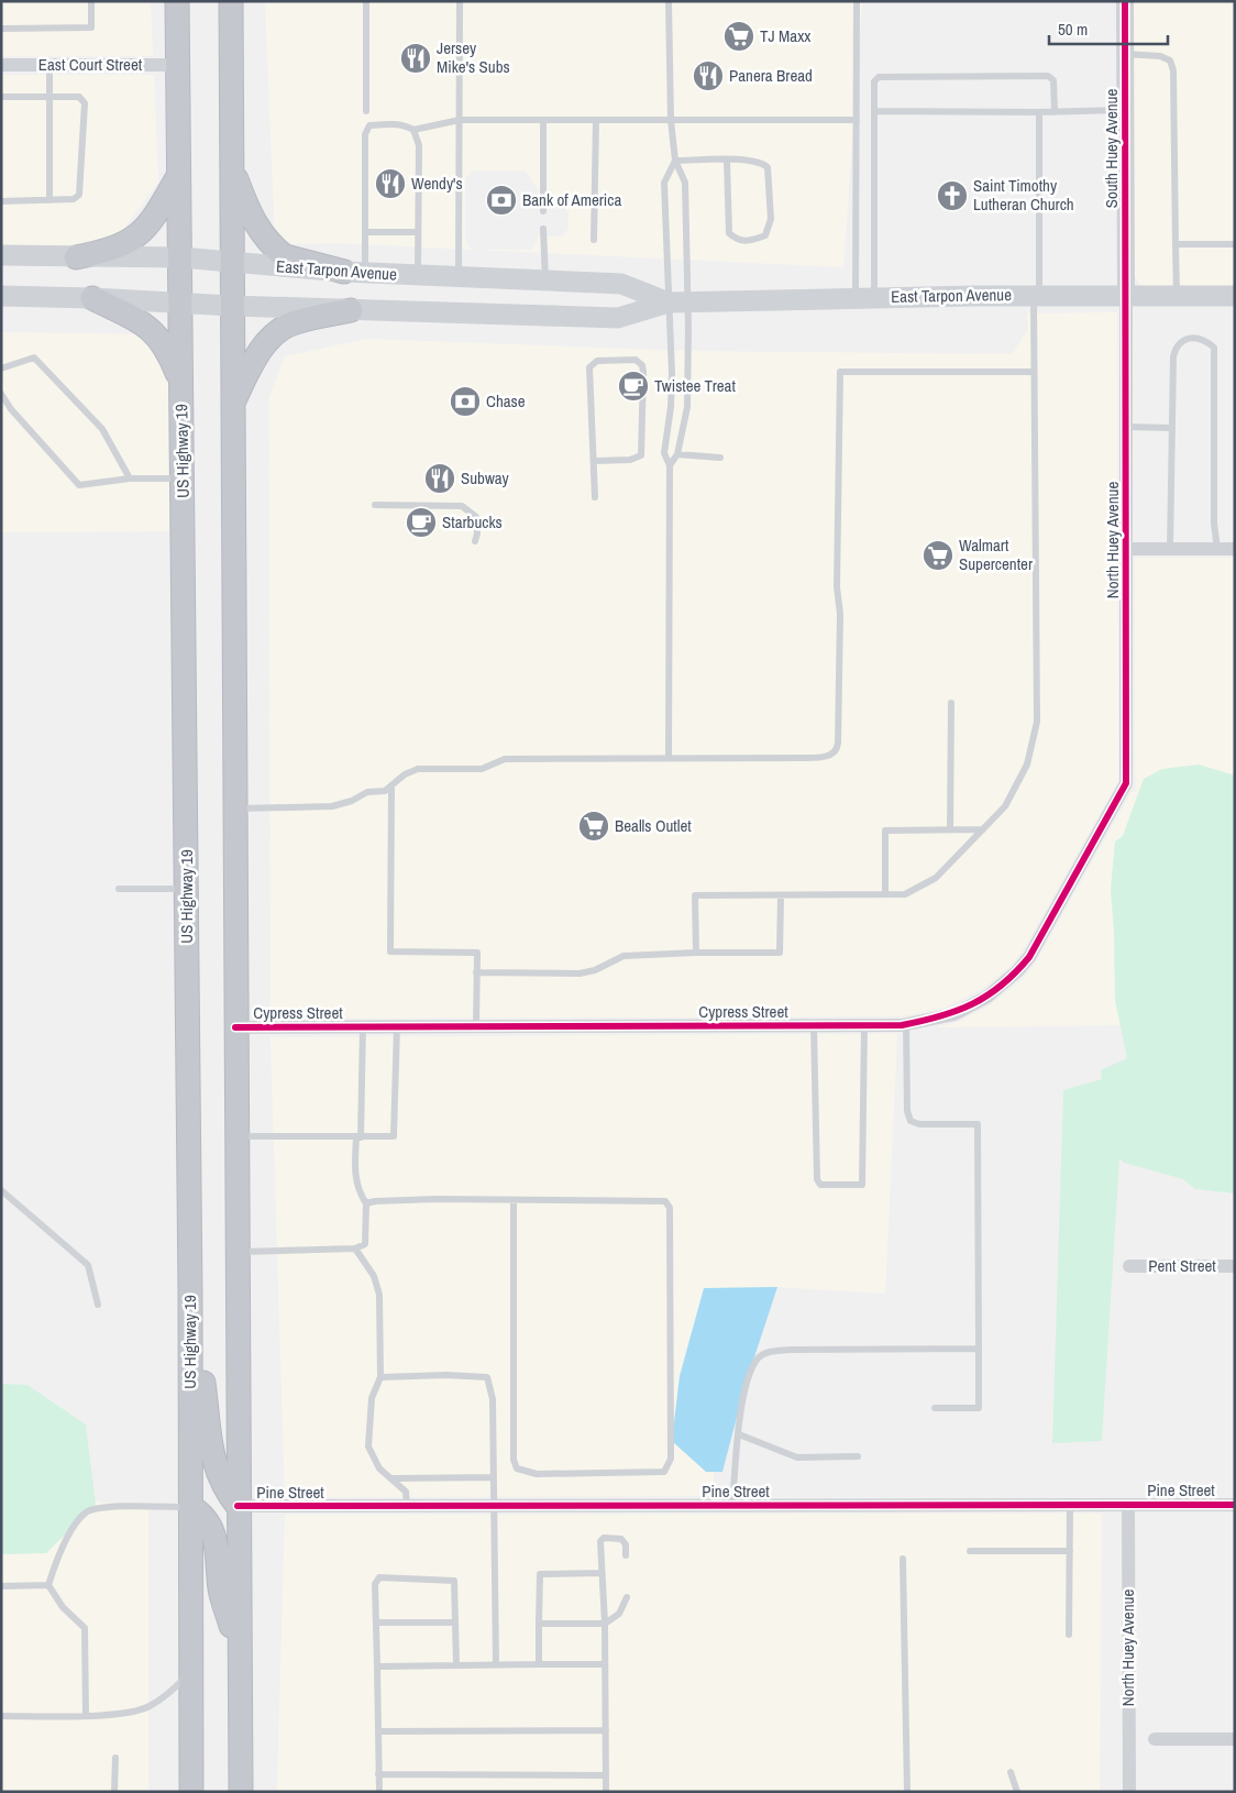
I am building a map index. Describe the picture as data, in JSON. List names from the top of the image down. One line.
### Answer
{"streets":{"highway":["US Highway 19"],"main road":["East Tarpon Avenue"],"street":["East Court Street","South Huey Avenue","North Huey Avenue","Cypress Street","Pent Street","Pine Street"]},"crossings":[["East Court Street","US Highway 19"],["South Huey Avenue","East Tarpon Avenue"],["South Huey Avenue","North Huey Avenue"],["East Tarpon Avenue","US Highway 19"],["East Tarpon Avenue","North Huey Avenue"],["North Huey Avenue","Cypress Street"],["North Huey Avenue","Pine Street"]],"places":{"supermarket":["TJ Maxx","Walmart Supercenter","Bealls Outlet"],"restaurant":["Jersey Mike's Subs","Panera Bread","Wendy's","Subway"],"church":["Saint Timothy Lutheran Church"],"bank":["Bank of America","Chase"],"cafe":["Twistee Treat","Starbucks"]},"scale_bar":"50 m"}
